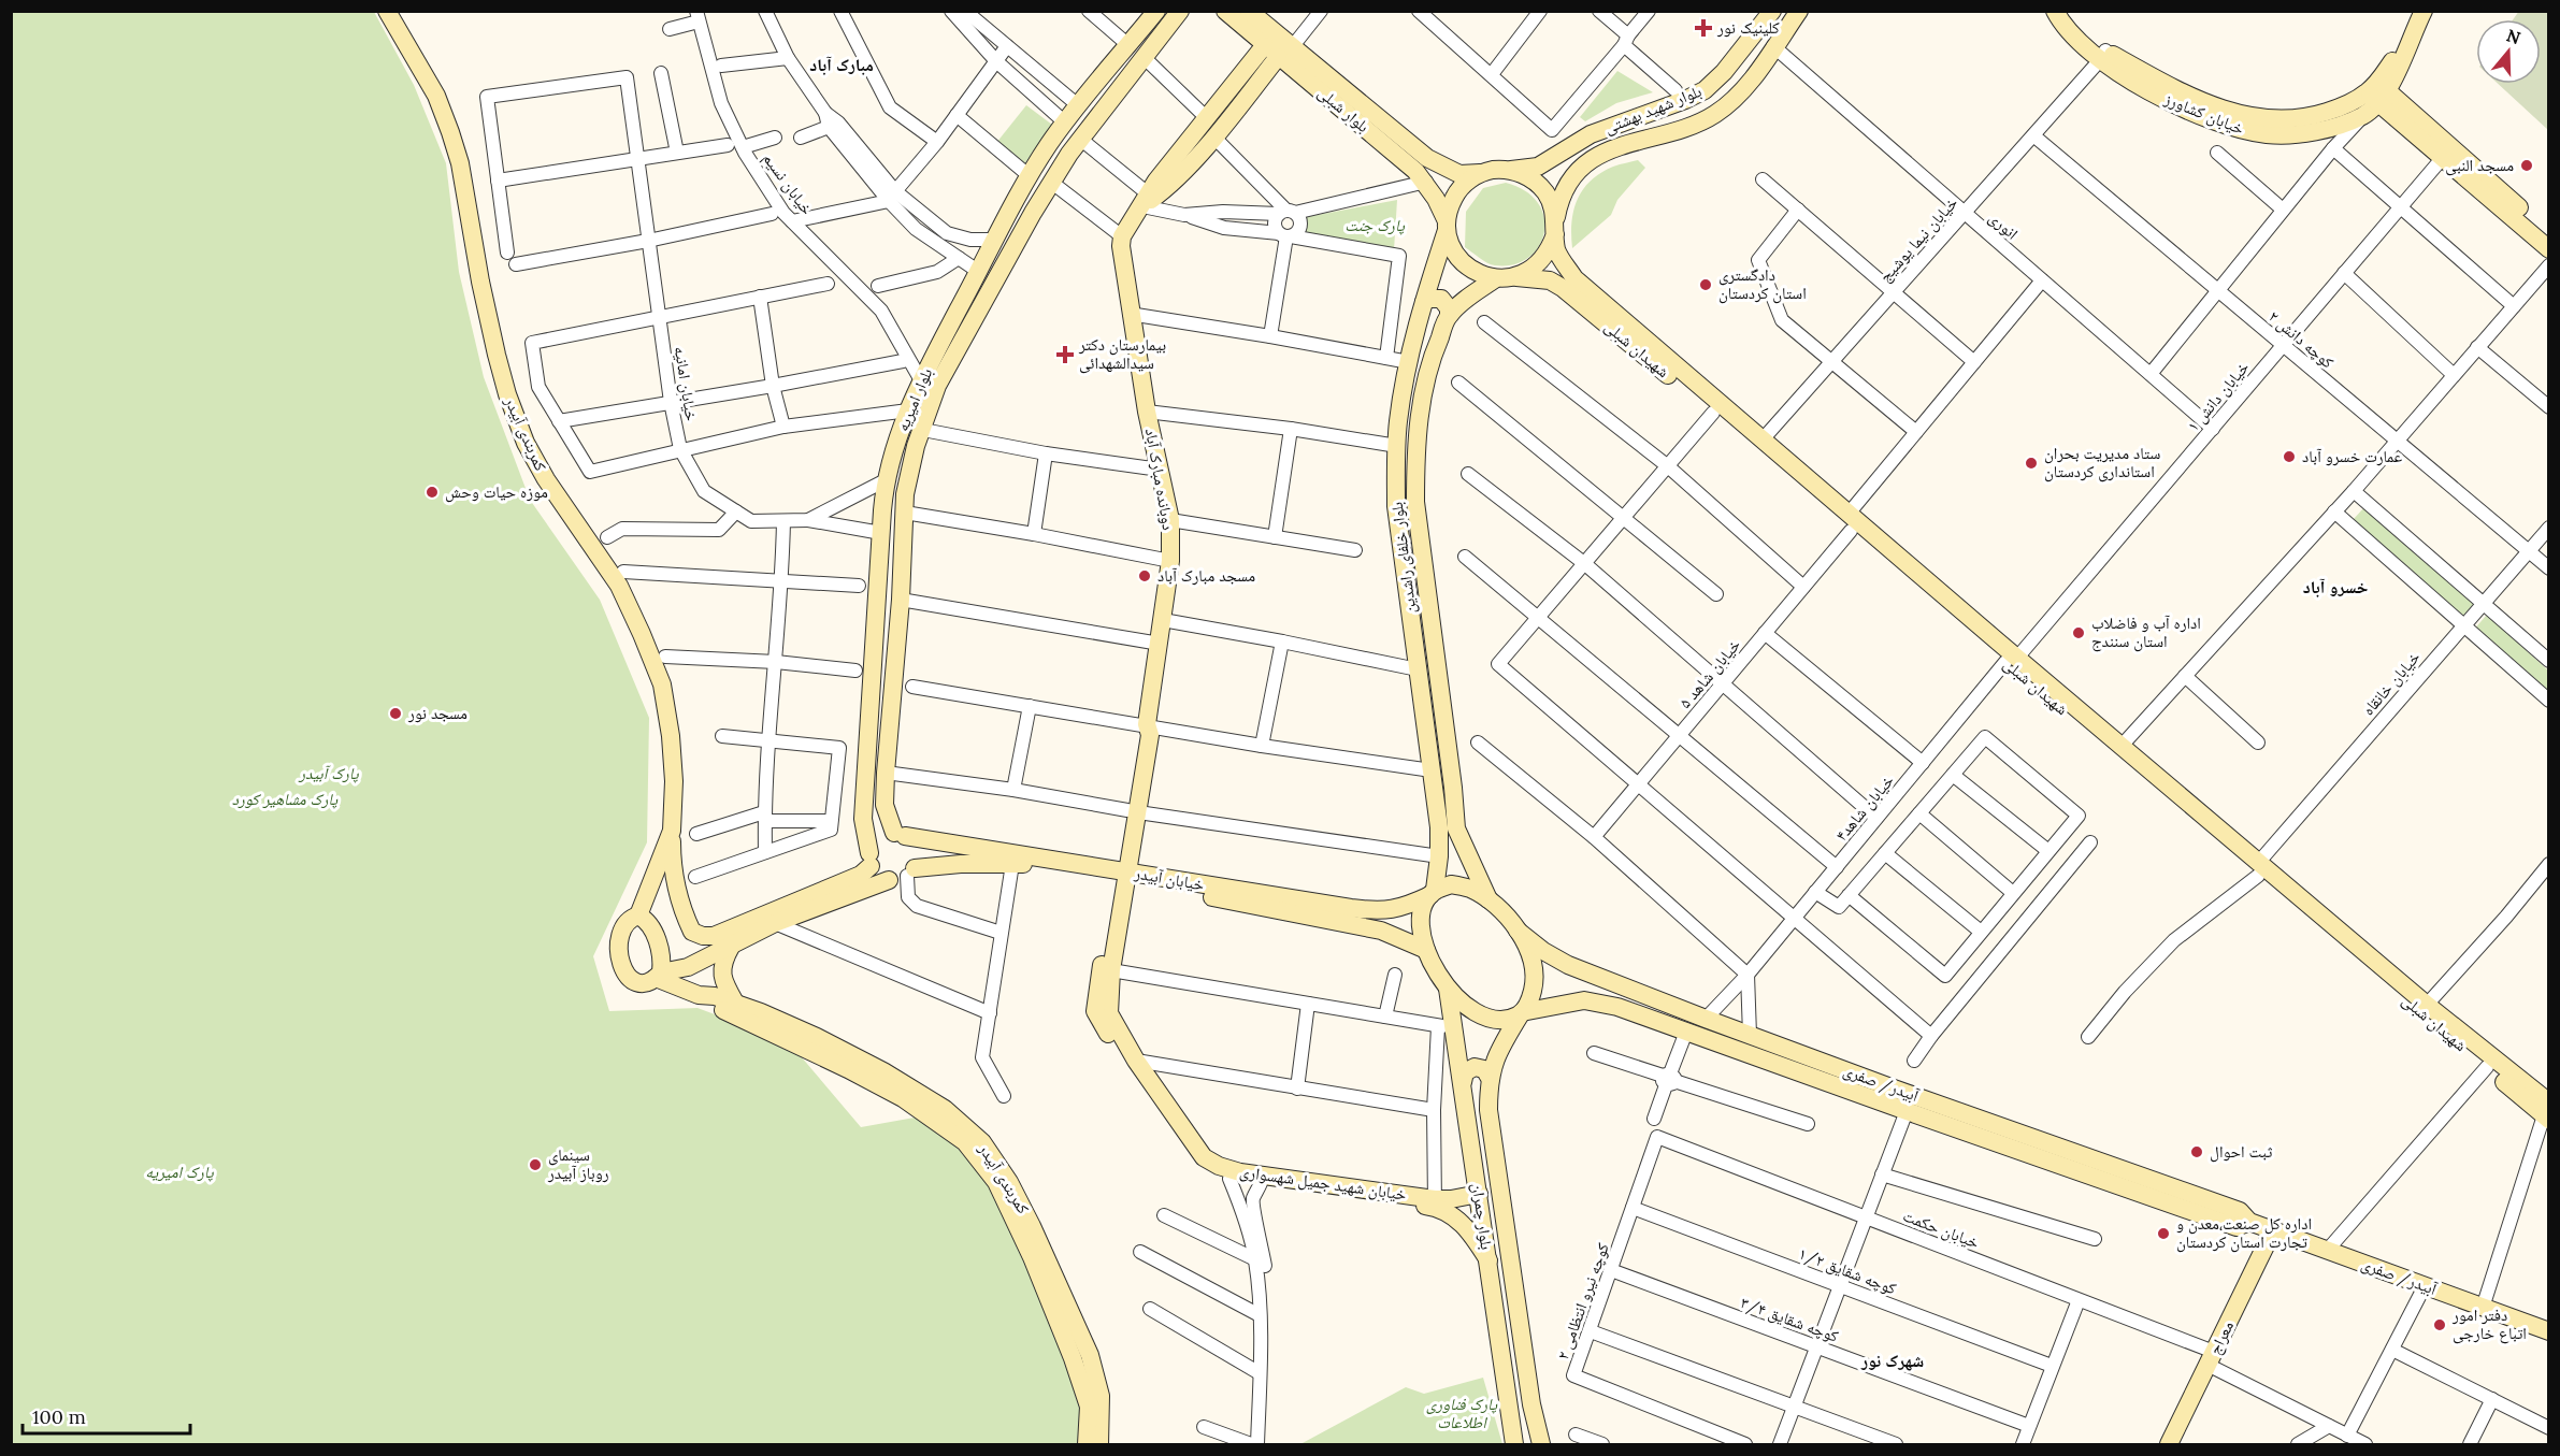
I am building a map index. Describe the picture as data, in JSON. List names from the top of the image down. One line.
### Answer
{"streets":{"main road":["بلوار شبلی","بلوار شهید بهشتی","خیابان کشاورز","شهیدان شبلی","بلوار امیریه","کمربندی آبیدر","دوبانده مبارک آباد","بلوار خلفای راشدین","خیابان آبیدر","آبیدر/ صفری","خیابان شهید جمیل شهسواری","بلوار چمران","معراج"],"street":["خیابان نسیم","انوری","خیابان نیما یوشیج","کوچه دانش ۲","خیابان امانیه","خیابان دانش ۱","خیابان شاهد ۵","خیابان خانقاه","خیابان شاهد۴","خیابان حکمت","کوچه شقایق ۱/۲","کوچه نیرو انتظامی ۲","کوچه شقایق ۳/۴"]},"crossings":[["بلوار شبلی","بلوار شهید بهشتی"],["بلوار شبلی","شهیدان شبلی"],["بلوار شبلی","بلوار خلفای راشدین"],["بلوار شهید بهشتی","انوری"],["بلوار شهید بهشتی","شهیدان شبلی"],["بلوار شهید بهشتی","بلوار خلفای راشدین"],["خیابان کشاورز","خیابان نیما یوشیج"],["خیابان نسیم","بلوار امیریه"],["انوری","خیابان نیما یوشیج"],["انوری","خیابان دانش ۱"],["انوری","خیابان شاهد ۵"],["خیابان نیما یوشیج","کوچه دانش ۲"],["خیابان نیما یوشیج","شهیدان شبلی"],["کوچه دانش ۲","خیابان دانش ۱"],["کوچه دانش ۲","خیابان خانقاه"],["شهیدان شبلی","خیابان دانش ۱"],["شهیدان شبلی","بلوار خلفای راشدین"],["شهیدان شبلی","خیابان شاهد ۵"],["شهیدان شبلی","خیابان خانقاه"],["شهیدان شبلی","خیابان شاهد۴"],["خیابان امانیه","بلوار امیریه"],["خیابان دانش ۱","خیابان شاهد۴"],["بلوار امیریه","خیابان آبیدر"],["کمربندی آبیدر","خیابان آبیدر"],["دوبانده مبارک آباد","خیابان آبیدر"],["دوبانده مبارک آباد","خیابان شهید جمیل شهسواری"],["بلوار خلفای راشدین","خیابان آبیدر"],["بلوار خلفای راشدین","آبیدر/ صفری"],["بلوار خلفای راشدین","بلوار چمران"],["خیابان شاهد۴","آبیدر/ صفری"],["خیابان آبیدر","آبیدر/ صفری"],["خیابان آبیدر","خیابان شهید جمیل شهسواری"],["خیابان آبیدر","بلوار چمران"],["آبیدر/ صفری","بلوار چمران"],["آبیدر/ صفری","معراج"],["خیابان شهید جمیل شهسواری","بلوار چمران"],["خیابان حکمت","کوچه نیرو انتظامی ۲"],["خیابان حکمت","معراج"],["کوچه شقایق ۱/۲","کوچه نیرو انتظامی ۲"],["کوچه نیرو انتظامی ۲","کوچه شقایق ۳/۴"]],"districts":["مبارک آباد","خسرو آباد","شهرک نور"],"parks":["پارک جنت","پارک آبیدر","پارک مشاهیر کورد","پارک امیریه","پارک فناوری اطلاعات"],"places":{"health":["کلینیک نور","بیمارستان دکتر سیدالشهدائی"],"other":["مسجد النبی","دادگستری استان کردستان","عمارت خسرو آباد","ستاد مدیریت بحران استانداری کردستان","موزه حیات وحش","مسجد مبارک آباد","اداره آب و فاضلاب استان سنندج","مسجد نور","ثبت احوال","سینمای روباز آبیدر","اداره کل صنعت،معدن و تجارت استان کردستان","دفتر امور اتباع خارجی"]},"scale_bar":"100 m","north":"top"}
